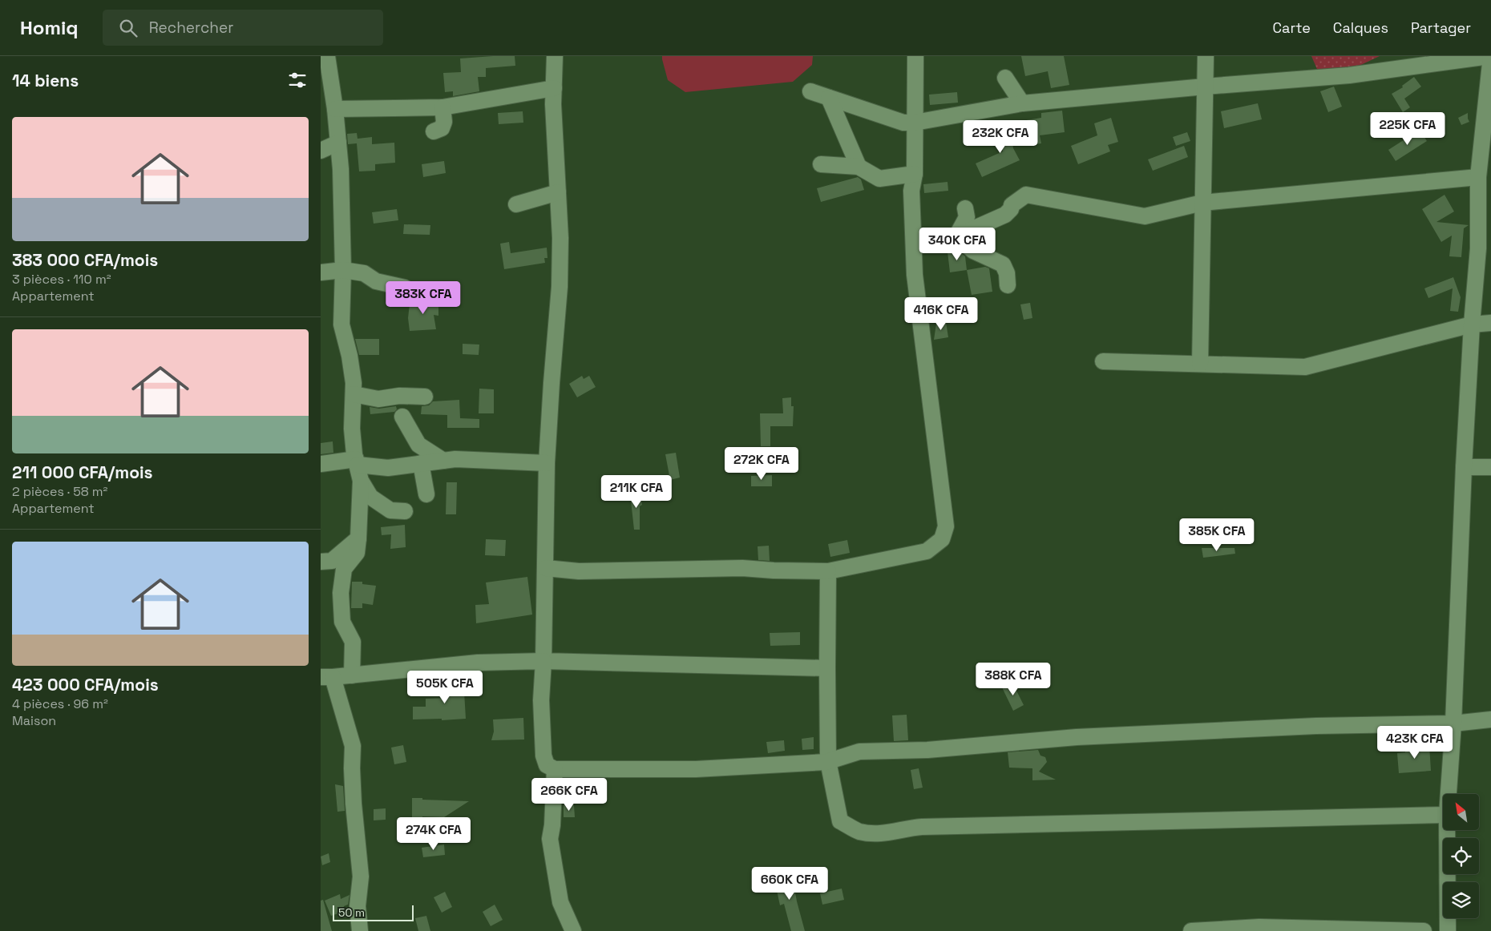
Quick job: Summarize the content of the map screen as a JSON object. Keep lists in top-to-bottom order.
{
  "scale_bar": "50 m",
  "north": "top left",
  "page": {
    "header": "Homiq",
    "search": "Rechercher",
    "nav": ["Carte", "Calques", "Partager"],
    "heading": "14 biens",
    "list": [
      {
        "name": "383 000 CFA/mois",
        "note": "3 pièces · 110 m² · Appartement"
      },
      {
        "name": "211 000 CFA/mois",
        "note": "2 pièces · 58 m² · Appartement"
      },
      {
        "name": "423 000 CFA/mois",
        "note": "4 pièces · 96 m² · Maison"
      }
    ],
    "price": [
      "225K CFA",
      "232K CFA",
      "340K CFA",
      "383K CFA",
      "416K CFA",
      "272K CFA",
      "211K CFA",
      "385K CFA",
      "388K CFA",
      "505K CFA",
      "423K CFA",
      "266K CFA",
      "274K CFA",
      "660K CFA"
    ],
    "scale": "50 m"
  }
}
